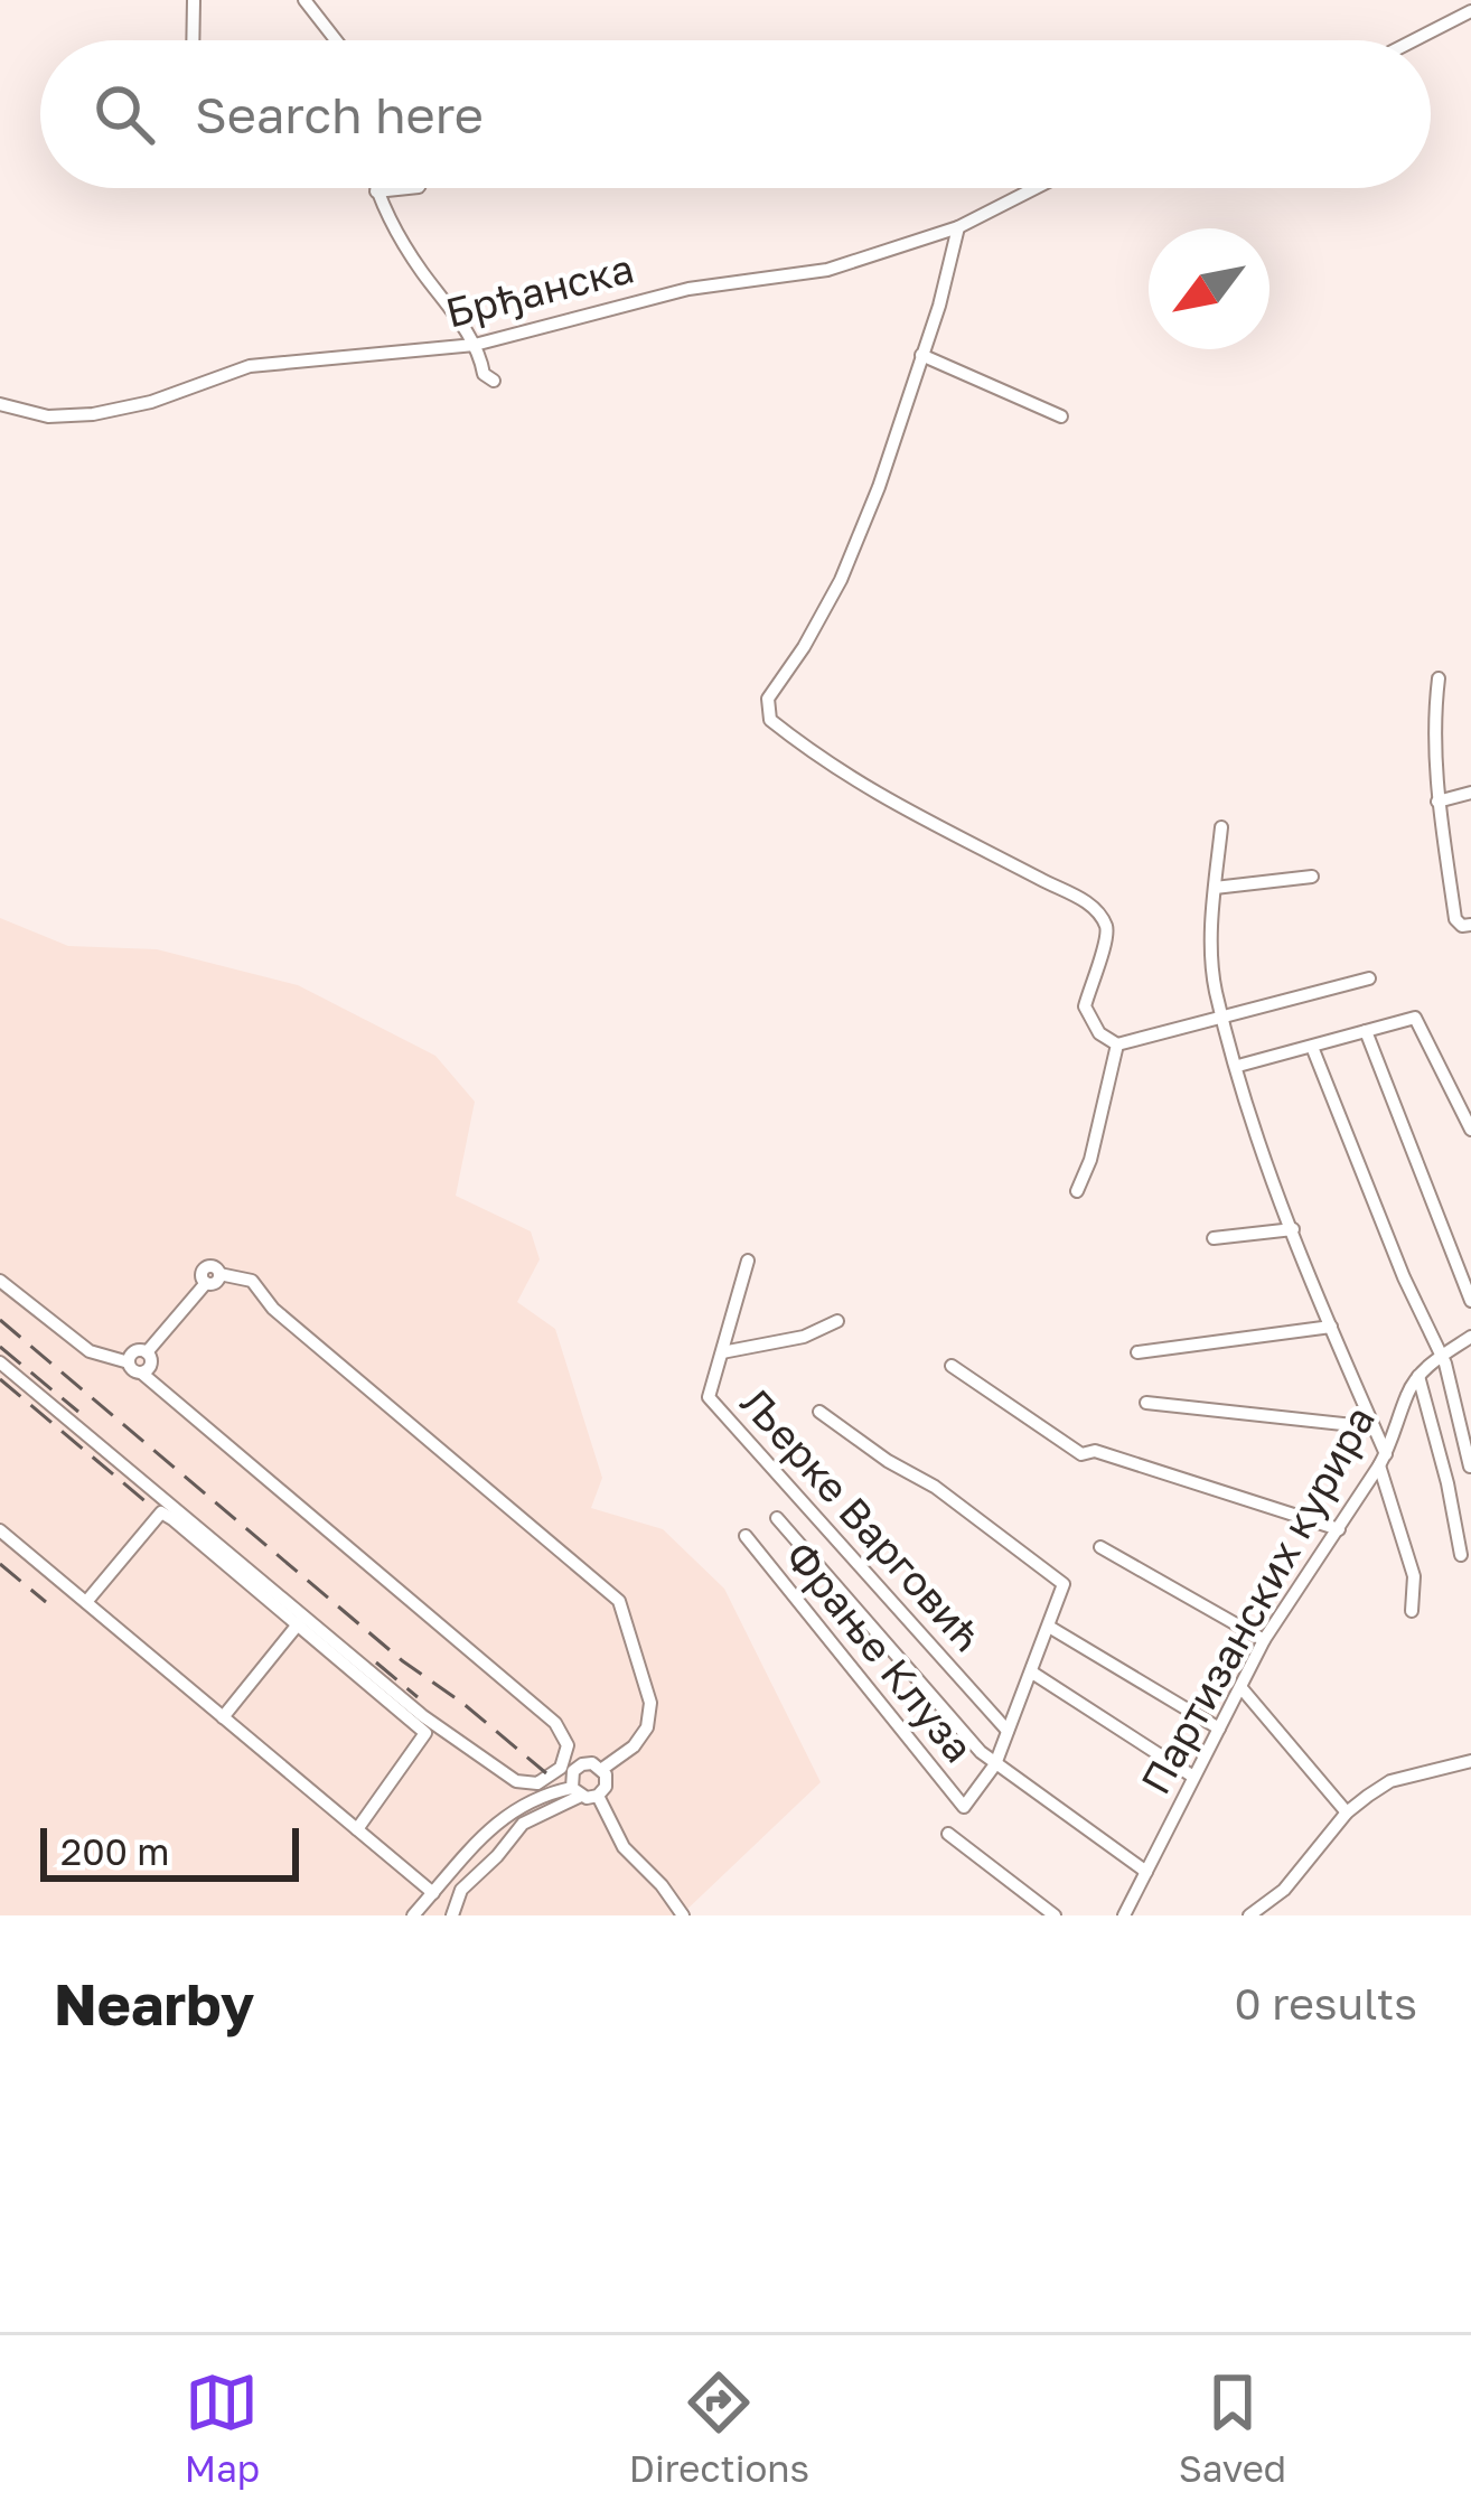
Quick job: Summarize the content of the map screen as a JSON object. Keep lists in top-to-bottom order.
{
  "streets": {
    "street": [
      "Брђанска",
      "Љерке Варговић",
      "Партизанских курира",
      "Фрање Клуза"
    ]
  },
  "scale_bar": "200 m",
  "north": "bottom left",
  "page": {
    "search": "Search here",
    "scale": "200 m",
    "heading": ["Nearby", "0 results"],
    "nav": ["Map", "Directions", "Saved"]
  }
}
